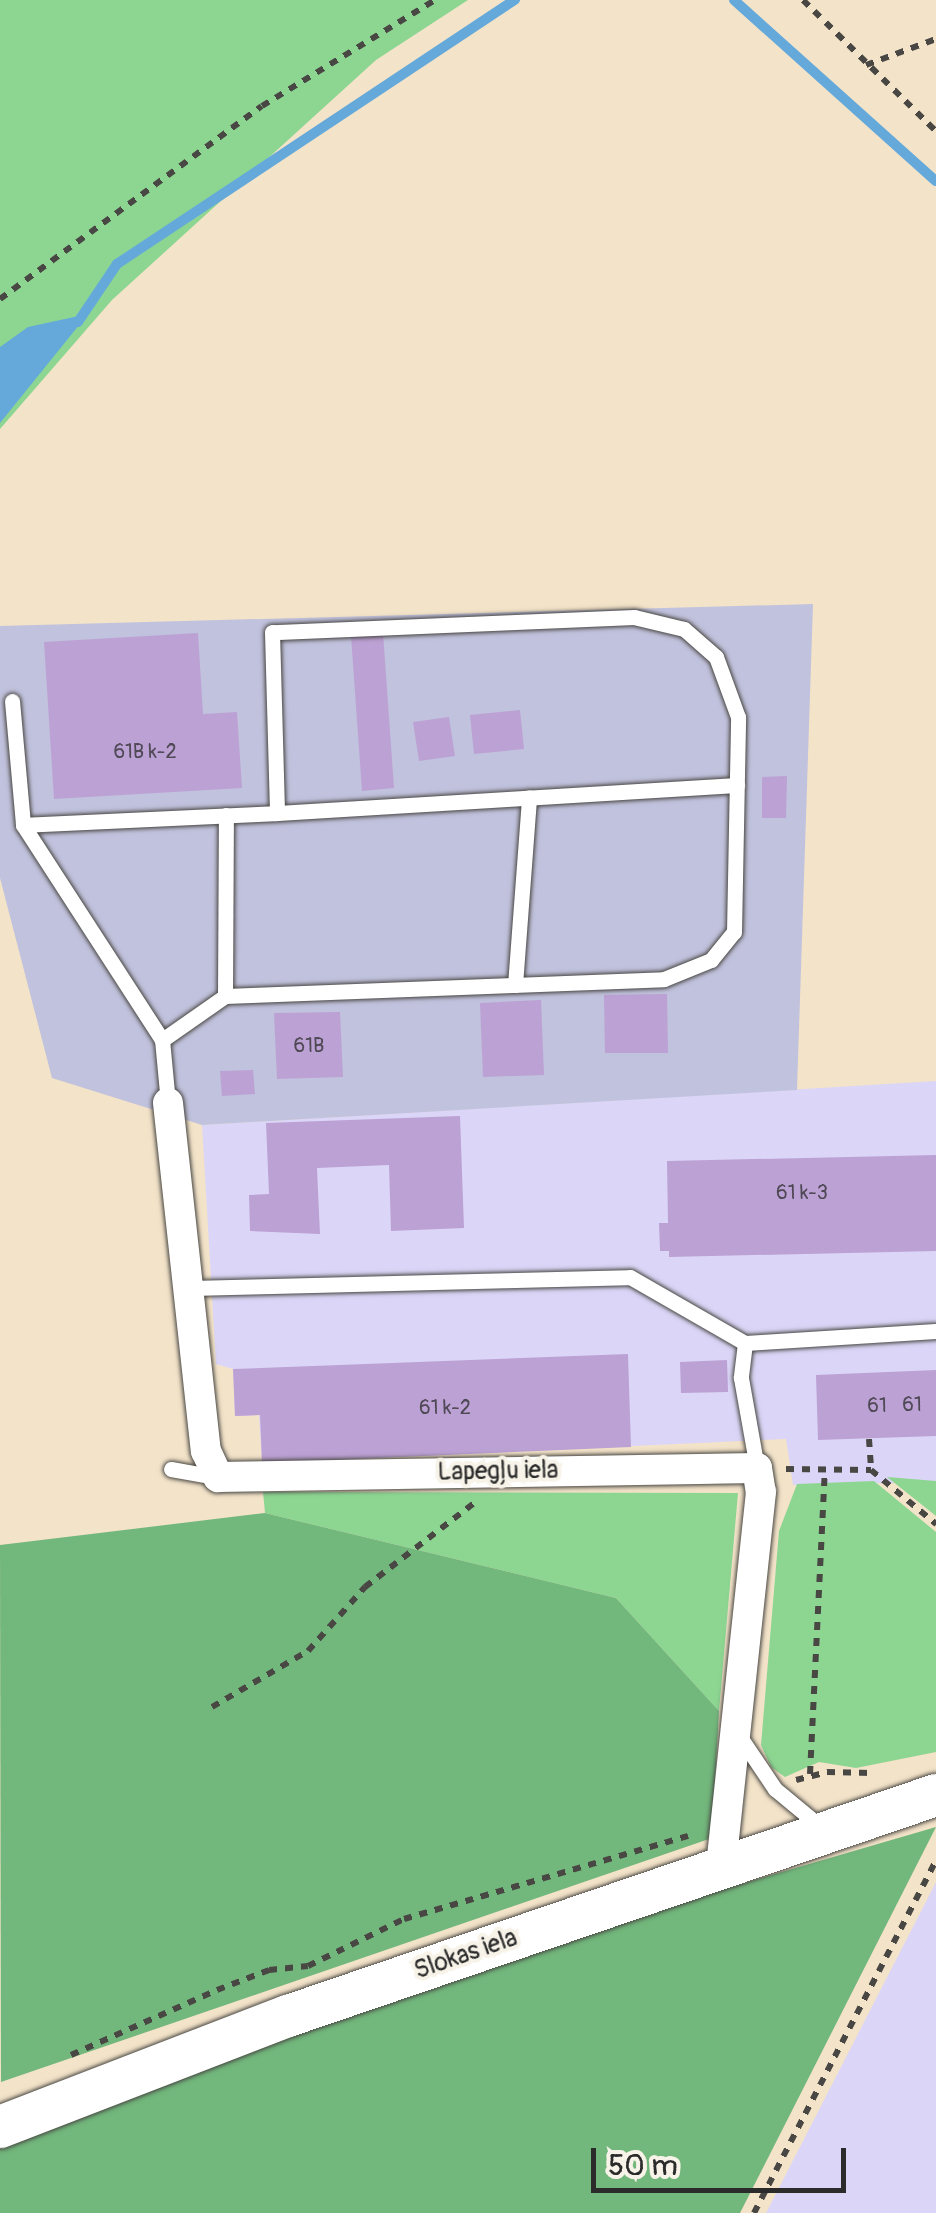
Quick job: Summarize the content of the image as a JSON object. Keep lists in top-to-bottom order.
{
  "streets": {
    "main road": ["Slokas iela"],
    "street": ["Lapegļu iela"]
  },
  "house_numbers": [
    "61B k-2",
    "61B",
    "61 k-3",
    "61",
    "61",
    "61 k-2"
  ],
  "scale_bar": "50 m"
}
